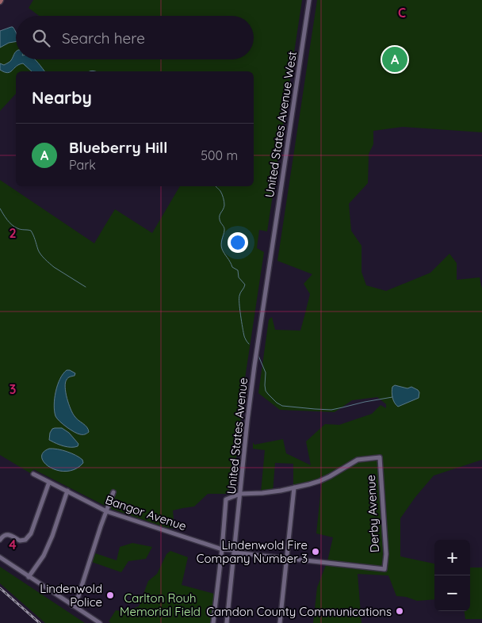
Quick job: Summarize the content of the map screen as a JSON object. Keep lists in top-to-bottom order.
{
  "streets": {
    "street": [
      "United States Avenue West",
      "United States Avenue",
      "Bangor Avenue",
      "Derby Avenue"
    ]
  },
  "crossings": [
    ["United States Avenue West", "United States Avenue"],
    ["United States Avenue", "Bangor Avenue"],
    ["Bangor Avenue", "Derby Avenue"]
  ],
  "parks": ["Carlton Rouh Memorial Field"],
  "places": ["Lindenwold Fire Company Number 3", "Lindenwold Police", "Camdon County Communications"],
  "page": {
    "search": "Search here",
    "pins": "A",
    "heading": "Nearby",
    "list": [
      {
        "mark": "A",
        "name": "Blueberry Hill",
        "note": "Park",
        "value": "500 m"
      }
    ],
    "map_buttons": ["+", "−"]
  },
  "grid": {
    "columns": ["C"],
    "rows": ["2", "3", "4"]
  }
}
